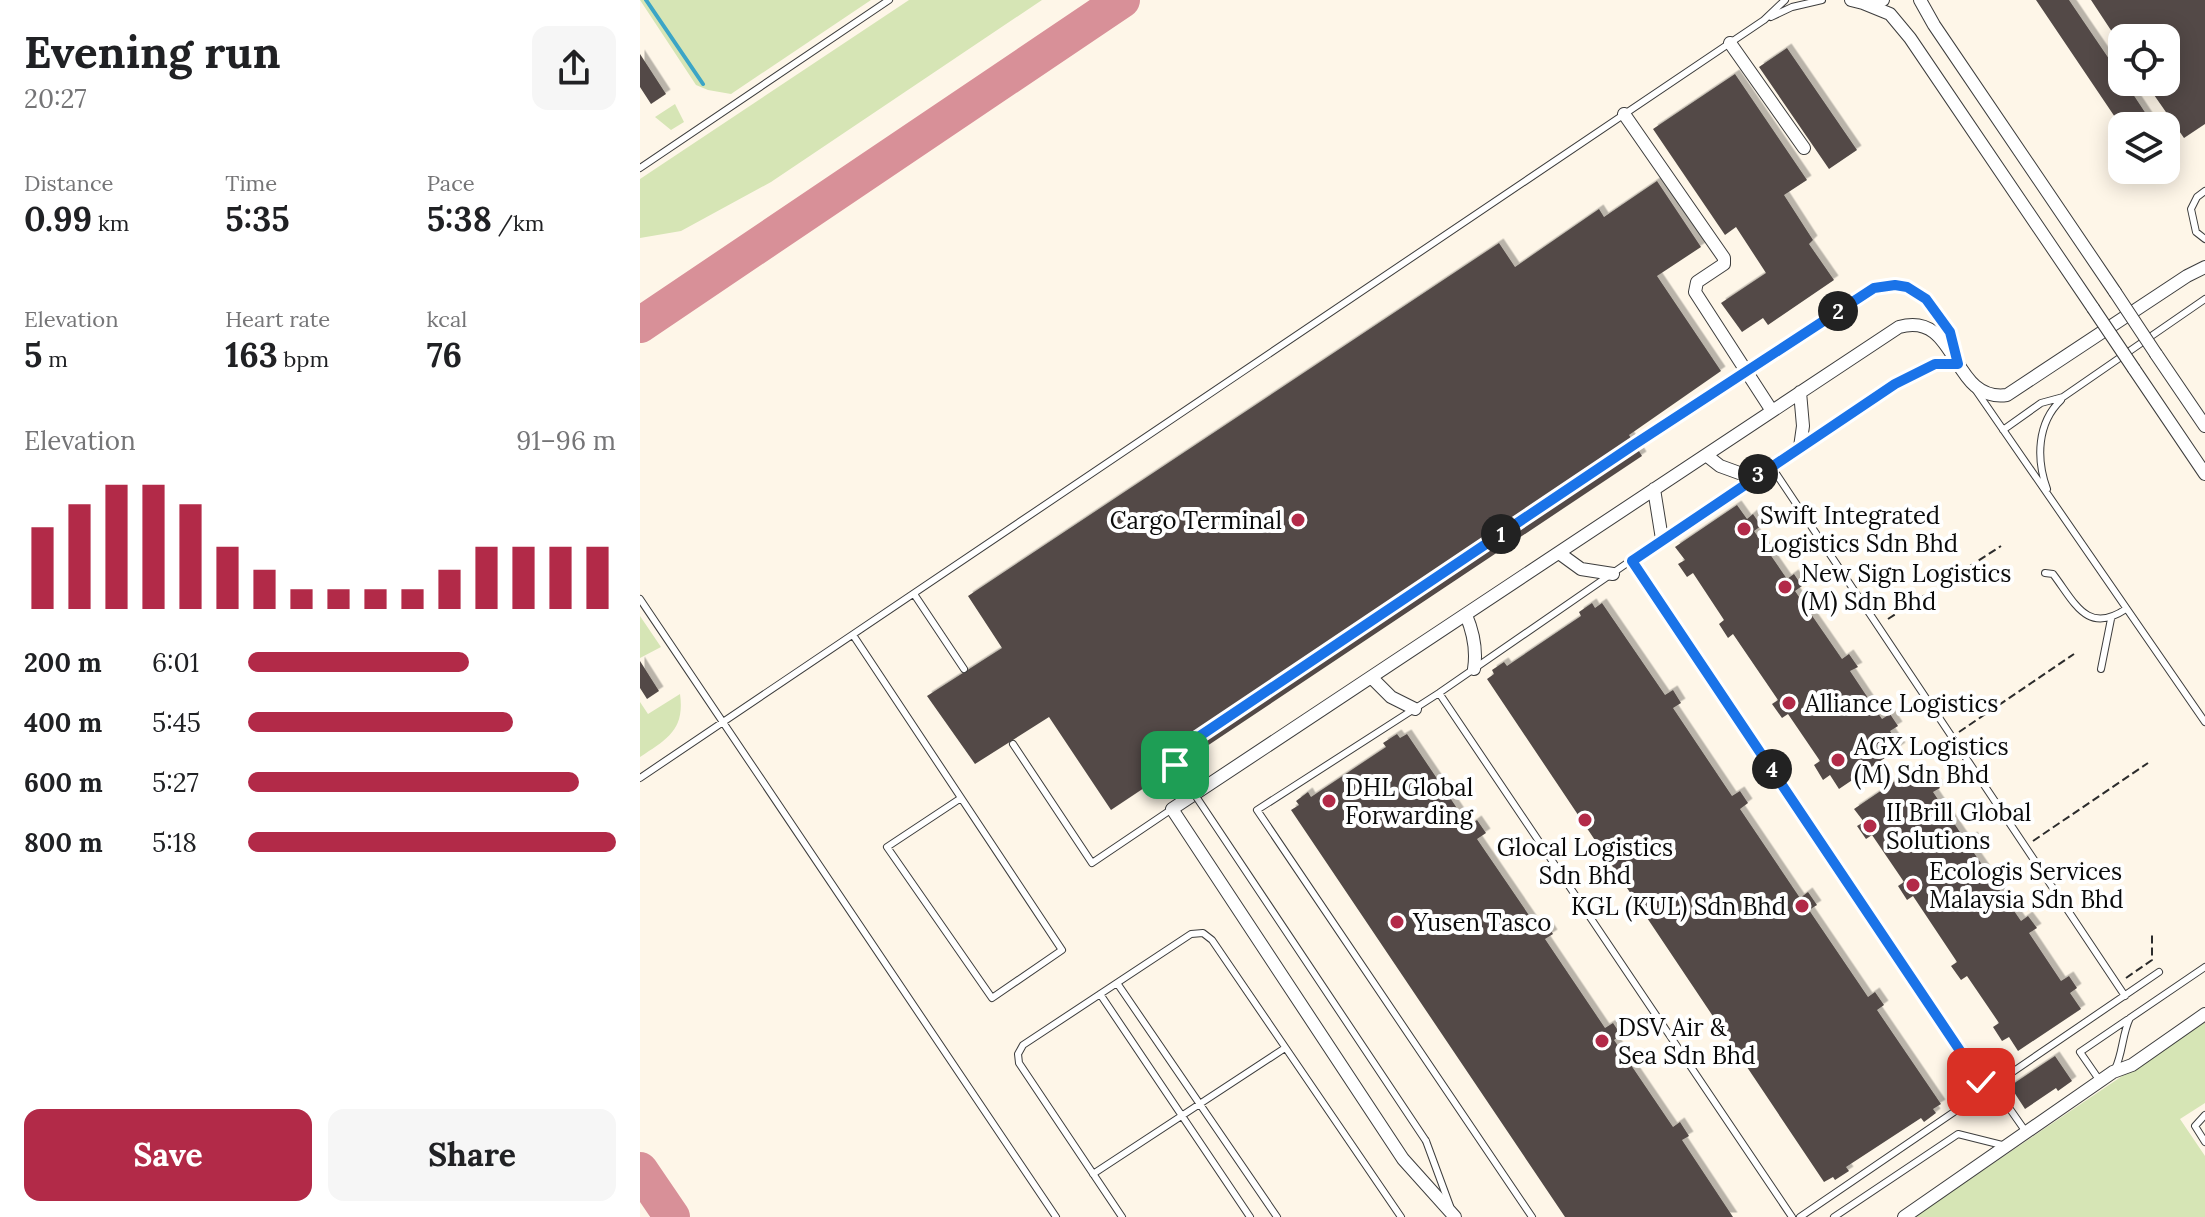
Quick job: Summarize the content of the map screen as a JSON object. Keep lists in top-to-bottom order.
{
  "places": [
    "Cargo Terminal",
    "Swift Integrated Logistics Sdn Bhd",
    "New Sign Logistics (M) Sdn Bhd",
    "Alliance Logistics",
    "AGX Logistics (M) Sdn Bhd",
    "DHL Global Forwarding",
    "Glocal Logistics Sdn Bhd",
    "II Brill Global Solutions",
    "Ecologis Services Malaysia Sdn Bhd",
    "KGL (KUL) Sdn Bhd",
    "Yusen Tasco",
    "DSV Air & Sea Sdn Bhd"
  ],
  "page": {
    "heading": ["Evening run", "20:27"],
    "stats": [
      ["Distance", "0.99 km"],
      ["Time", "5:35"],
      ["Pace", "5:38 /km"],
      ["Elevation", "5 m"],
      ["Heart rate", "163 bpm"],
      ["kcal", "76"]
    ],
    "pins": [
      "2",
      "3",
      "1",
      "4"
    ],
    "chart": ["Elevation", "91–96 m"],
    "list": [
      {
        "name": "200 m",
        "note": "6:01"
      },
      {
        "name": "400 m",
        "note": "5:45"
      },
      {
        "name": "600 m",
        "note": "5:27"
      },
      {
        "name": "800 m",
        "note": "5:18"
      }
    ],
    "buttons": ["Save", "Share"]
  }
}
